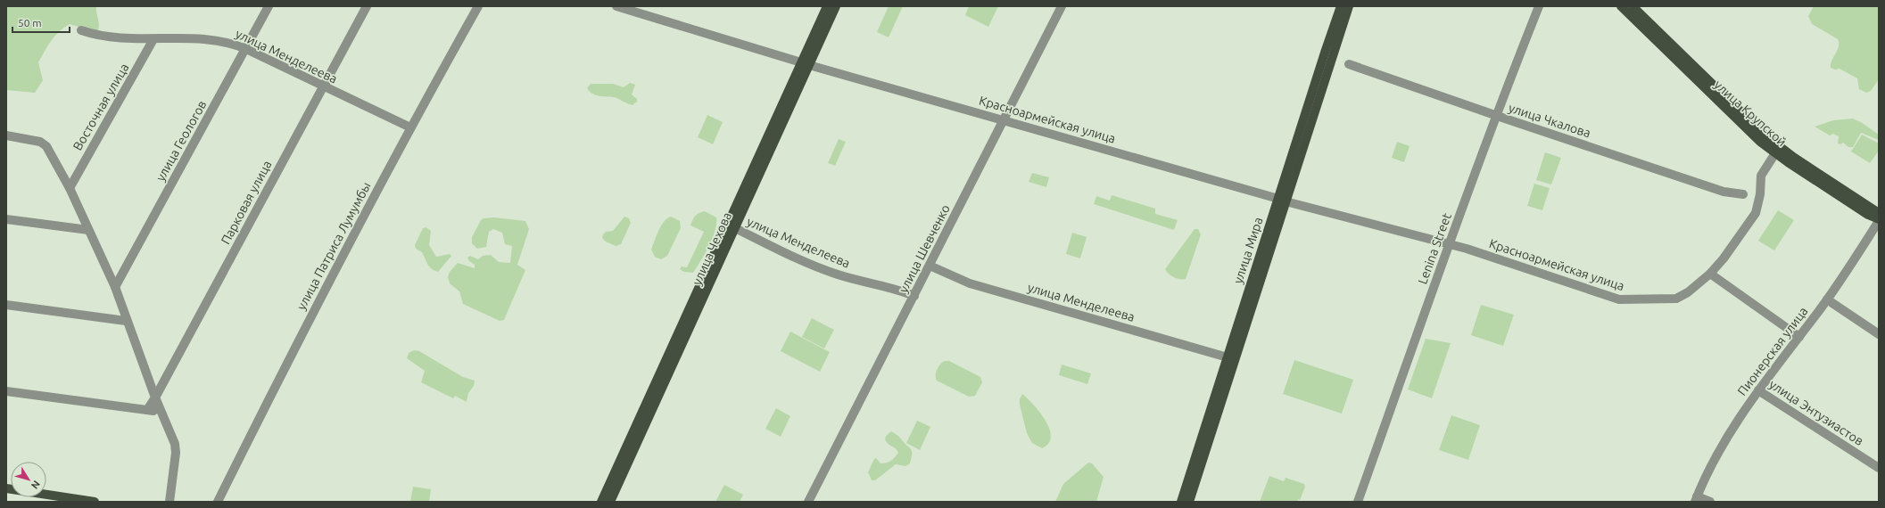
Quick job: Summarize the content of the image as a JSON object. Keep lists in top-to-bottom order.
{
  "streets": {
    "main road": ["улица Крупской", "улица Чехова", "улица Мира"],
    "street": [
      "улица Менделеева",
      "Восточная улица",
      "Красноармейская улица",
      "улица Чкалова",
      "улица Геологов",
      "Парковая улица",
      "улица Патриса Лумумбы",
      "улица Шевченко",
      "Lenina Street",
      "Пионерская улица",
      "улица Энтузиастов"
    ]
  },
  "crossings": [
    ["улица Менделеева", "Восточная улица"],
    ["улица Менделеева", "улица Геологов"],
    ["улица Менделеева", "Парковая улица"],
    ["улица Менделеева", "улица Патриса Лумумбы"],
    ["улица Менделеева", "улица Чехова"],
    ["улица Менделеева", "улица Шевченко"],
    ["улица Менделеева", "улица Мира"],
    ["улица Крупской", "Красноармейская улица"],
    ["улица Крупской", "Пионерская улица"],
    ["Красноармейская улица", "улица Чехова"],
    ["Красноармейская улица", "улица Шевченко"],
    ["Красноармейская улица", "Lenina Street"],
    ["Красноармейская улица", "улица Мира"],
    ["улица Чкалова", "Lenina Street"],
    ["Пионерская улица", "улица Энтузиастов"]
  ],
  "scale_bar": "50 m",
  "north": "bottom right"
}
